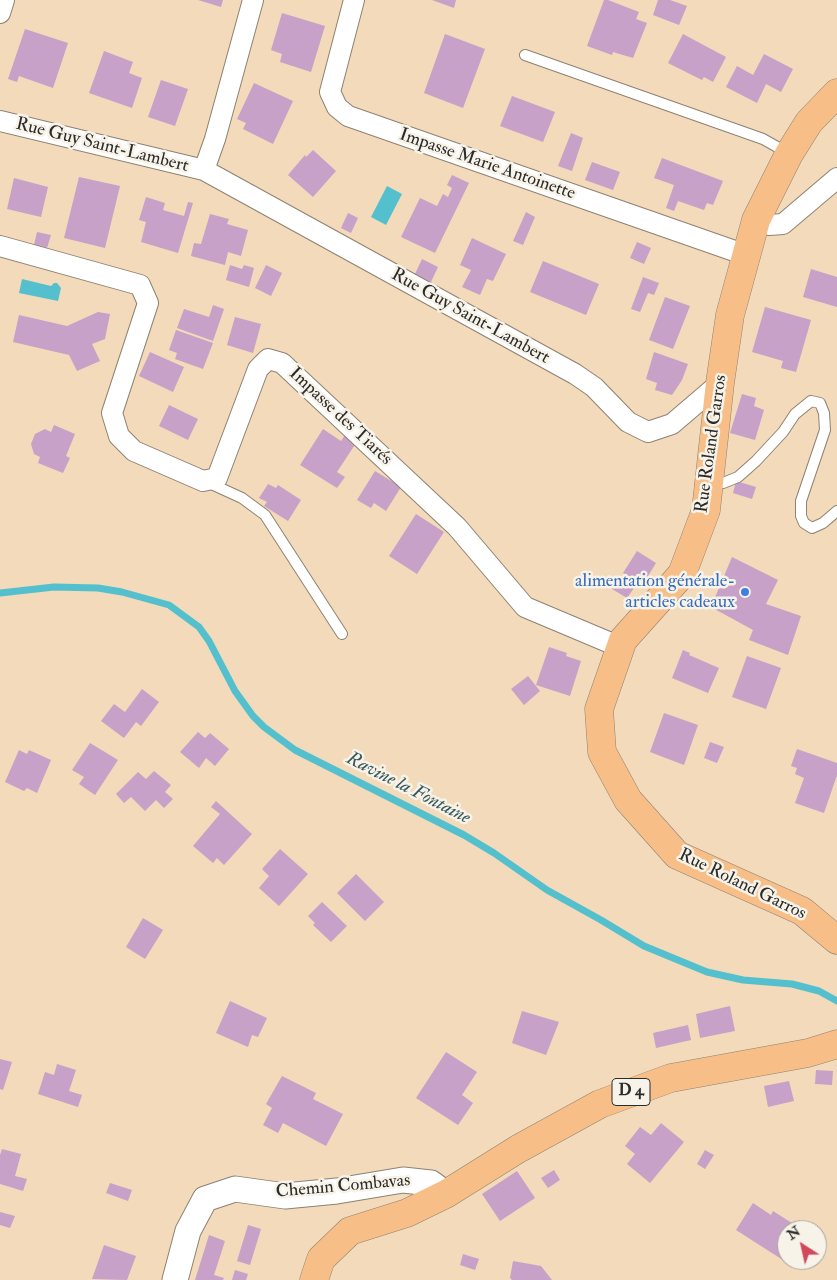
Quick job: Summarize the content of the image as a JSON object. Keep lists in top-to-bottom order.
{
  "streets": {
    "main road": ["Rue Roland Garros", "D 4"],
    "street": [
      "Rue Guy Saint-Lambert",
      "Impasse Marie Antoinette",
      "Impasse des Tiarés",
      "Chemin Combavas"
    ]
  },
  "crossings": [
    ["Rue Guy Saint-Lambert", "Rue Roland Garros"],
    ["Impasse Marie Antoinette", "Rue Roland Garros"],
    ["Impasse des Tiarés", "Rue Roland Garros"],
    ["D 4", "Chemin Combavas"]
  ],
  "water": ["Ravine la Fontaine"],
  "places": ["alimentation générale- articles cadeaux"],
  "north": "top left"
}
